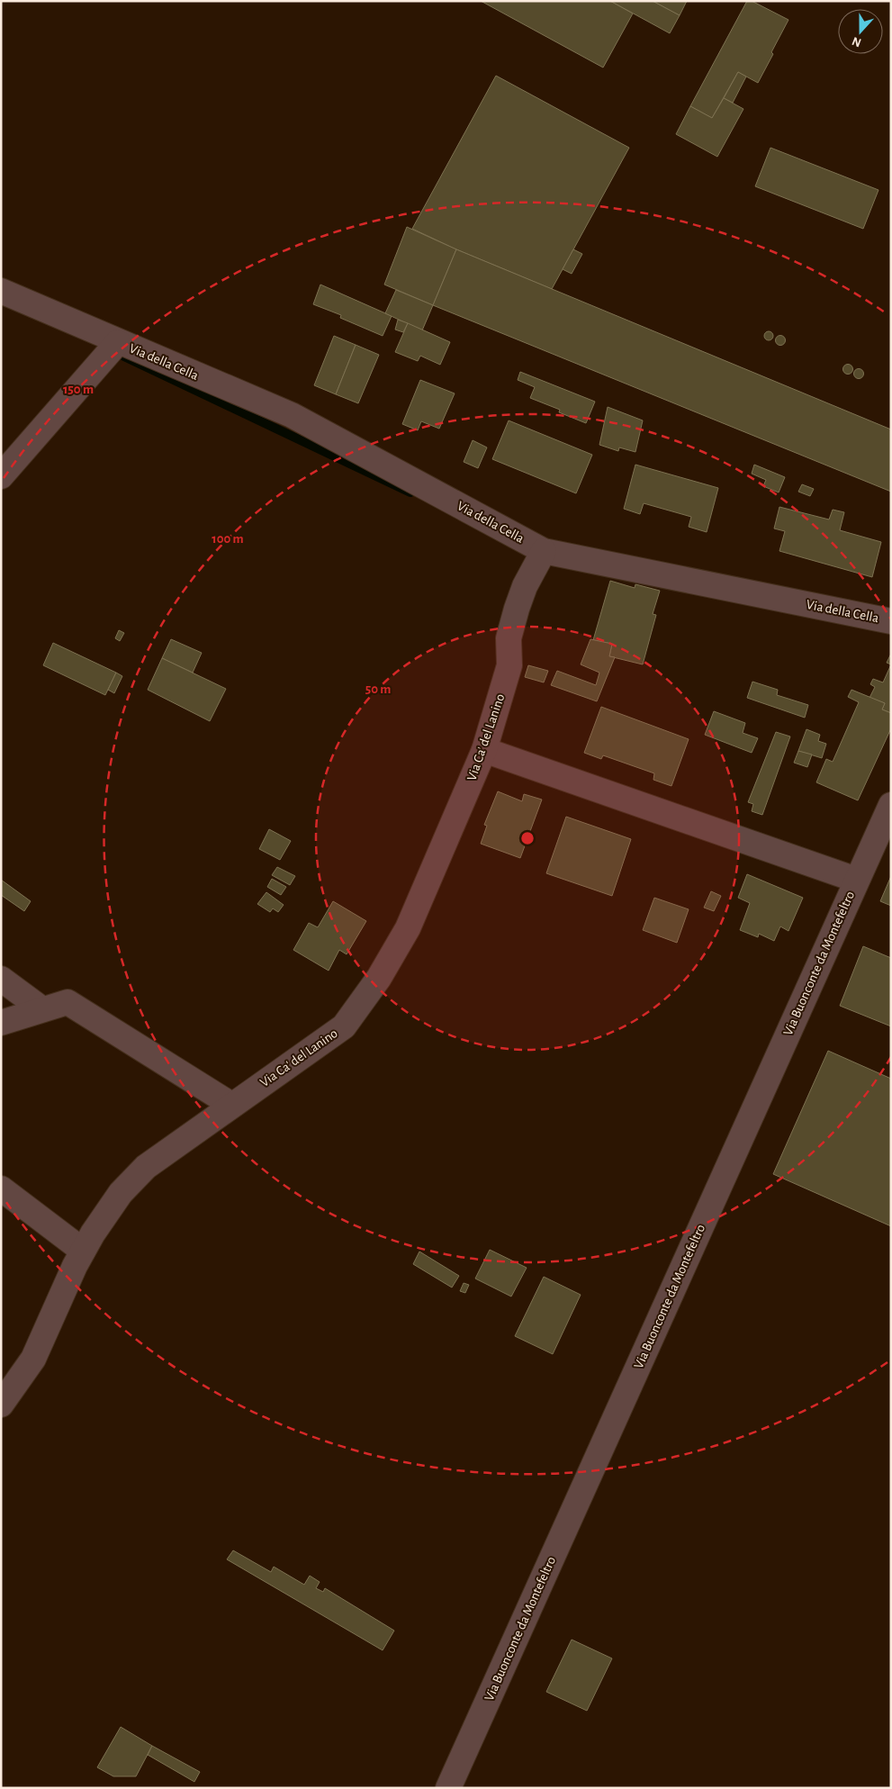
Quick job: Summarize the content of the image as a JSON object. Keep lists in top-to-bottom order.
{
  "streets": {
    "street": ["Via della Cella", "Via Ca' del Lanino", "Via Buonconte da Montefeltro"]
  },
  "crossings": [
    ["Via della Cella", "Via Ca' del Lanino"]
  ],
  "north": "bottom",
  "rings": ["150 m", "100 m", "50 m"]
}
